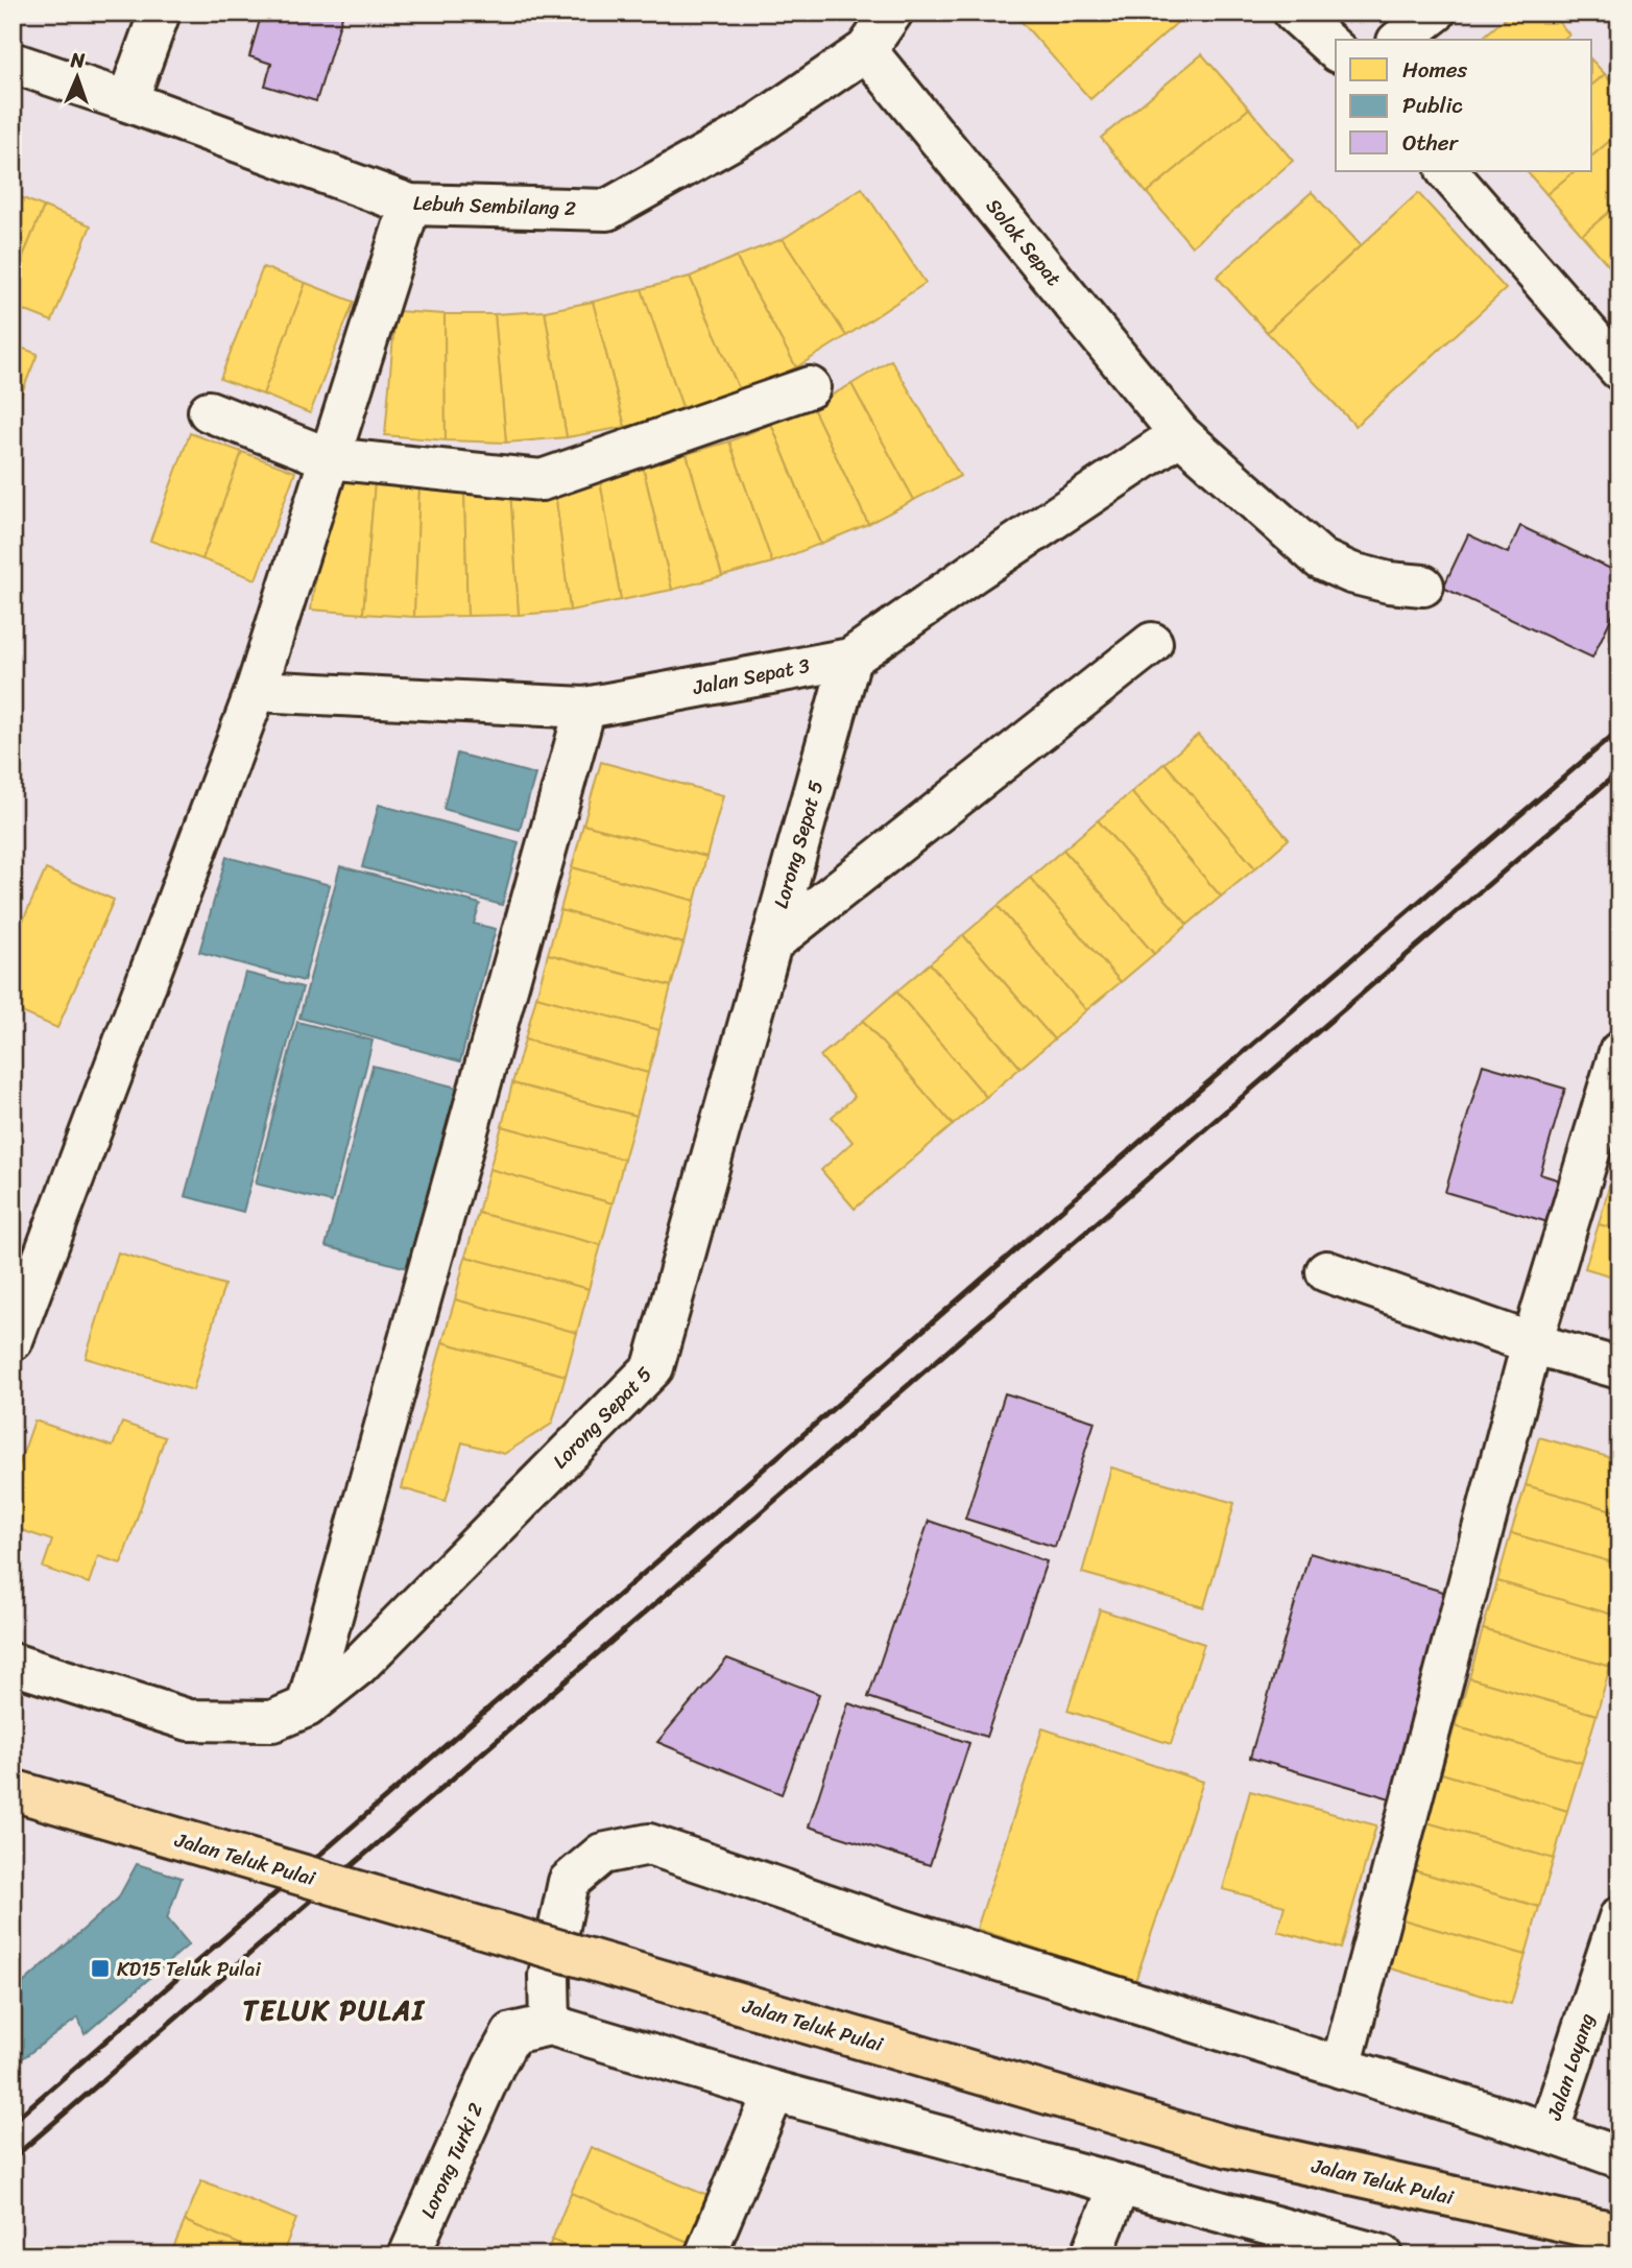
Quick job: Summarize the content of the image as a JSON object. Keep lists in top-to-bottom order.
{
  "streets": {
    "main road": ["Jalan Teluk Pulai"],
    "street": [
      "Lebuh Sembilang 2",
      "Solok Sepat",
      "Jalan Sepat 3",
      "Lorong Sepat 5",
      "Jalan Loyang",
      "Lorong Turki 2"
    ]
  },
  "crossings": [
    ["Lebuh Sembilang 2", "Solok Sepat"],
    ["Solok Sepat", "Jalan Sepat 3"],
    ["Jalan Sepat 3", "Lorong Sepat 5"]
  ],
  "districts": ["TELUK PULAI"],
  "places": {
    "transit": ["KD15 Teluk Pulai"]
  },
  "legend": ["Homes", "Public", "Other"],
  "north": "top"
}
